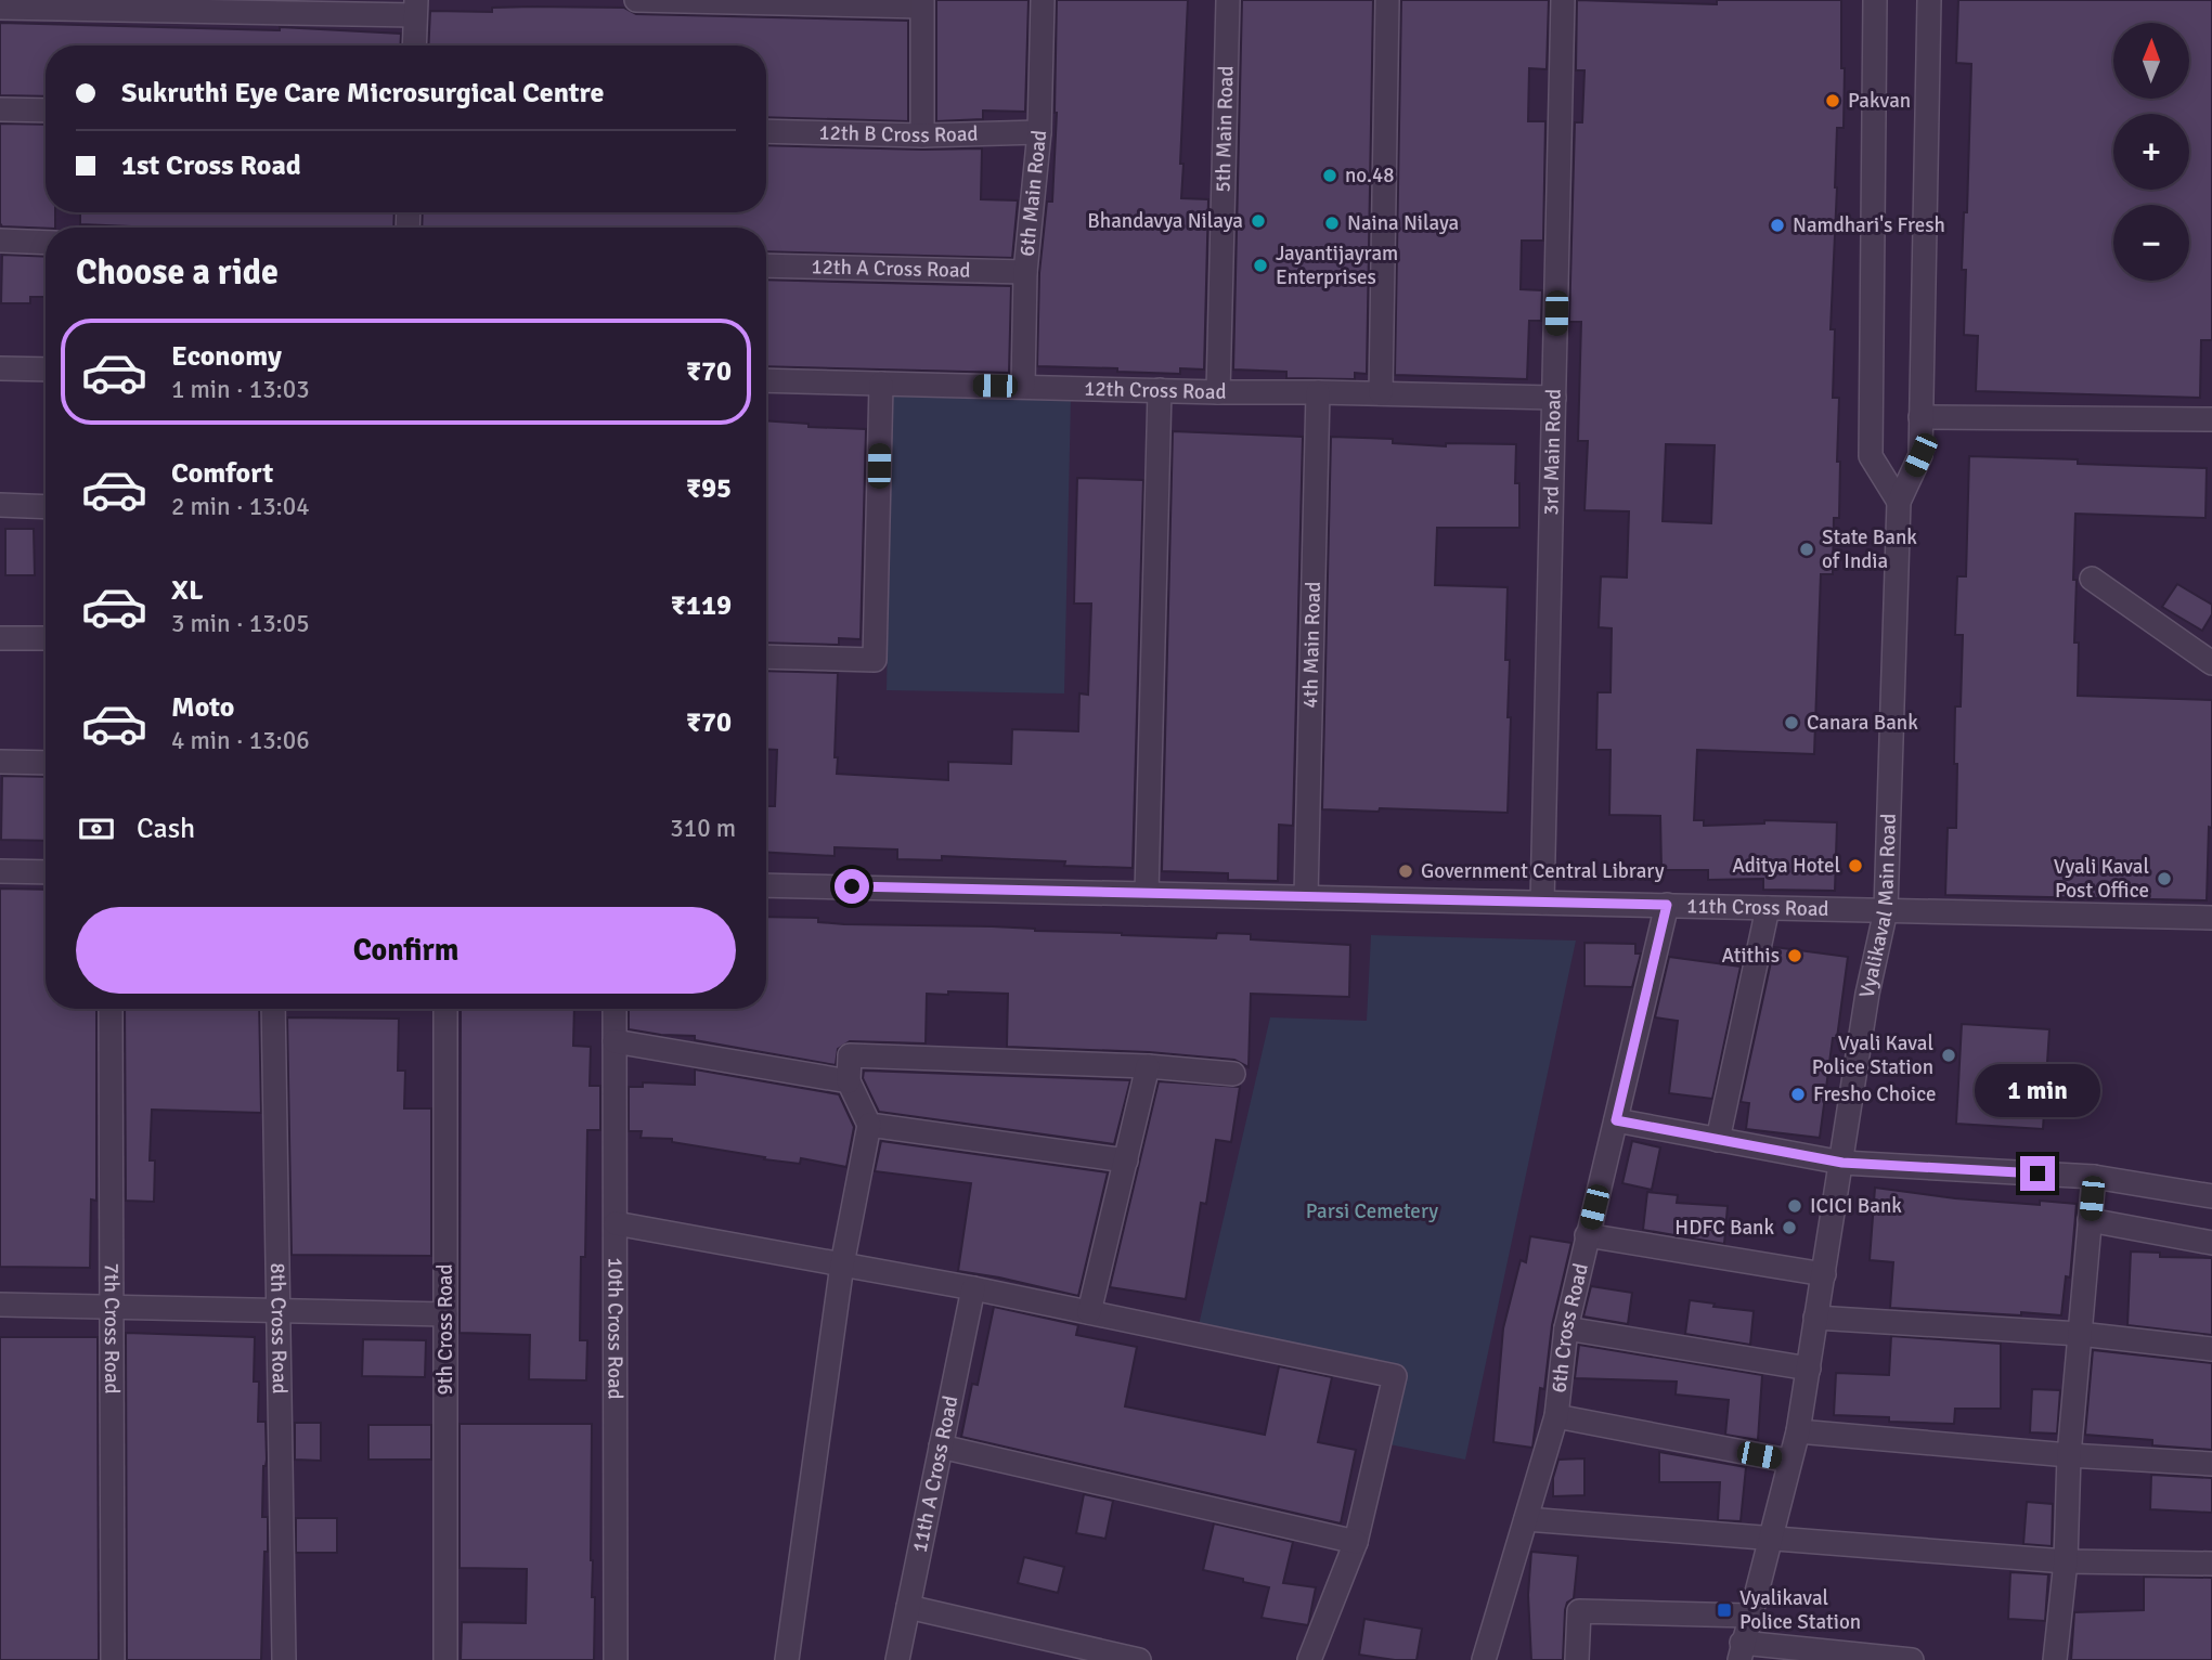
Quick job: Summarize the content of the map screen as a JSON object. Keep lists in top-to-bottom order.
{
  "streets": {
    "street": [
      "5th Main Road",
      "12th B Cross Road",
      "6th Main Road",
      "12th A Cross Road",
      "12th Cross Road",
      "3rd Main Road",
      "4th Main Road",
      "Vyalikaval Main Road",
      "11th Cross Road",
      "6th Cross Road",
      "7th Cross Road",
      "8th Cross Road",
      "9th Cross Road",
      "10th Cross Road",
      "11th A Cross Road"
    ]
  },
  "crossings": [
    ["5th Main Road", "12th Cross Road"],
    ["12th B Cross Road", "6th Main Road"],
    ["6th Main Road", "12th A Cross Road"],
    ["6th Main Road", "12th Cross Road"],
    ["12th Cross Road", "3rd Main Road"],
    ["12th Cross Road", "4th Main Road"],
    ["3rd Main Road", "11th Cross Road"],
    ["4th Main Road", "11th Cross Road"],
    ["Vyalikaval Main Road", "11th Cross Road"],
    ["11th Cross Road", "6th Cross Road"]
  ],
  "parks": ["Parsi Cemetery"],
  "places": {
    "other": [
      "Pakvan",
      "no.48",
      "Bhandavya Nilaya",
      "Naina Nilaya",
      "Namdhari's Fresh",
      "Jayantijayram Enterprises",
      "State Bank of India",
      "Canara Bank",
      "Aditya Hotel",
      "Government Central Library",
      "Vyali Kaval Post Office",
      "Atithis",
      "Vyali Kaval Police Station",
      "Fresho Choice",
      "ICICI Bank",
      "HDFC Bank"
    ],
    "transit": ["Vyalikaval Police Station"]
  },
  "north": "top",
  "page": {
    "map_buttons": ["+", "−"],
    "banner": ["Sukruthi Eye Care Microsurgical Centre", "1st Cross Road"],
    "heading": "Choose a ride",
    "list": [
      {
        "name": "Economy",
        "note": "1 min · 13:03",
        "value": "₹70"
      },
      {
        "name": "Comfort",
        "note": "2 min · 13:04",
        "value": "₹95"
      },
      {
        "name": "XL",
        "note": "3 min · 13:05",
        "value": "₹119"
      },
      {
        "name": "Moto",
        "note": "4 min · 13:06",
        "value": "₹70"
      }
    ],
    "pay": ["Cash", "310 m"],
    "buttons": "Confirm",
    "bubble": "1 min"
  }
}
